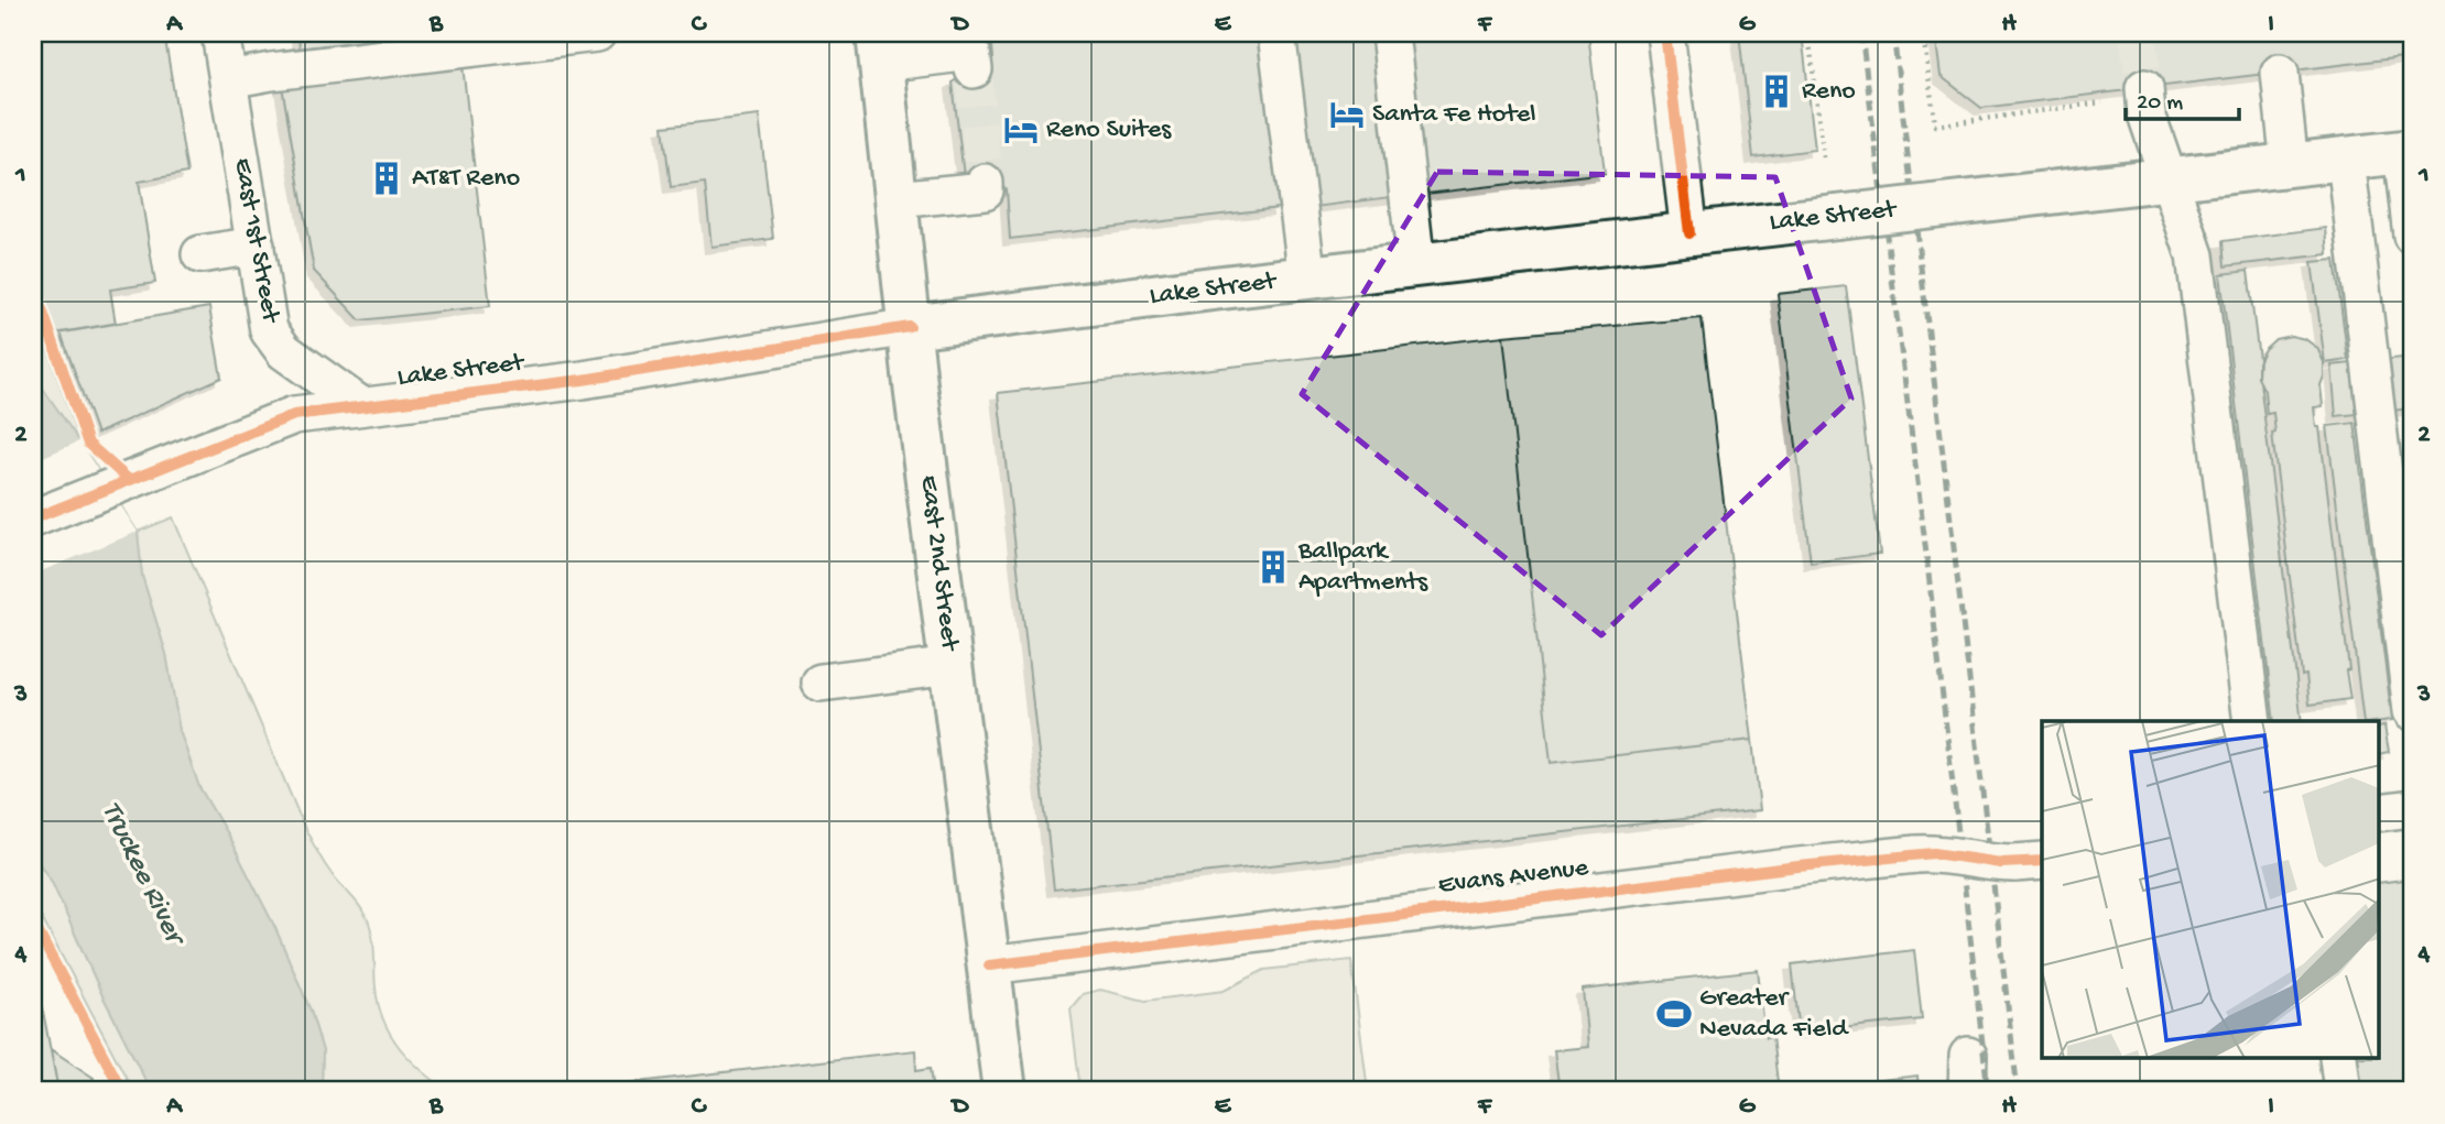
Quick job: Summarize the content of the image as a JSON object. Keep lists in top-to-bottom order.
{
  "streets": {
    "main road": ["Lake Street", "East 2nd Street"],
    "street": ["East 1st Street", "Evans Avenue"]
  },
  "crossings": [
    ["Lake Street", "East 1st Street"],
    ["Lake Street", "East 2nd Street"],
    ["East 2nd Street", "Evans Avenue"]
  ],
  "water": ["Truckee River"],
  "places": {
    "building": ["Reno", "AT&T Reno", "Ballpark Apartments"],
    "hotel": ["Santa Fe Hotel", "Reno Suites"],
    "sports": ["Greater Nevada Field"]
  },
  "scale_bar": "20 m",
  "grid": {
    "columns": [
      "A",
      "B",
      "C",
      "D",
      "E",
      "F",
      "G",
      "H",
      "I"
    ],
    "rows": [
      "1",
      "2",
      "3",
      "4"
    ]
  }
}
